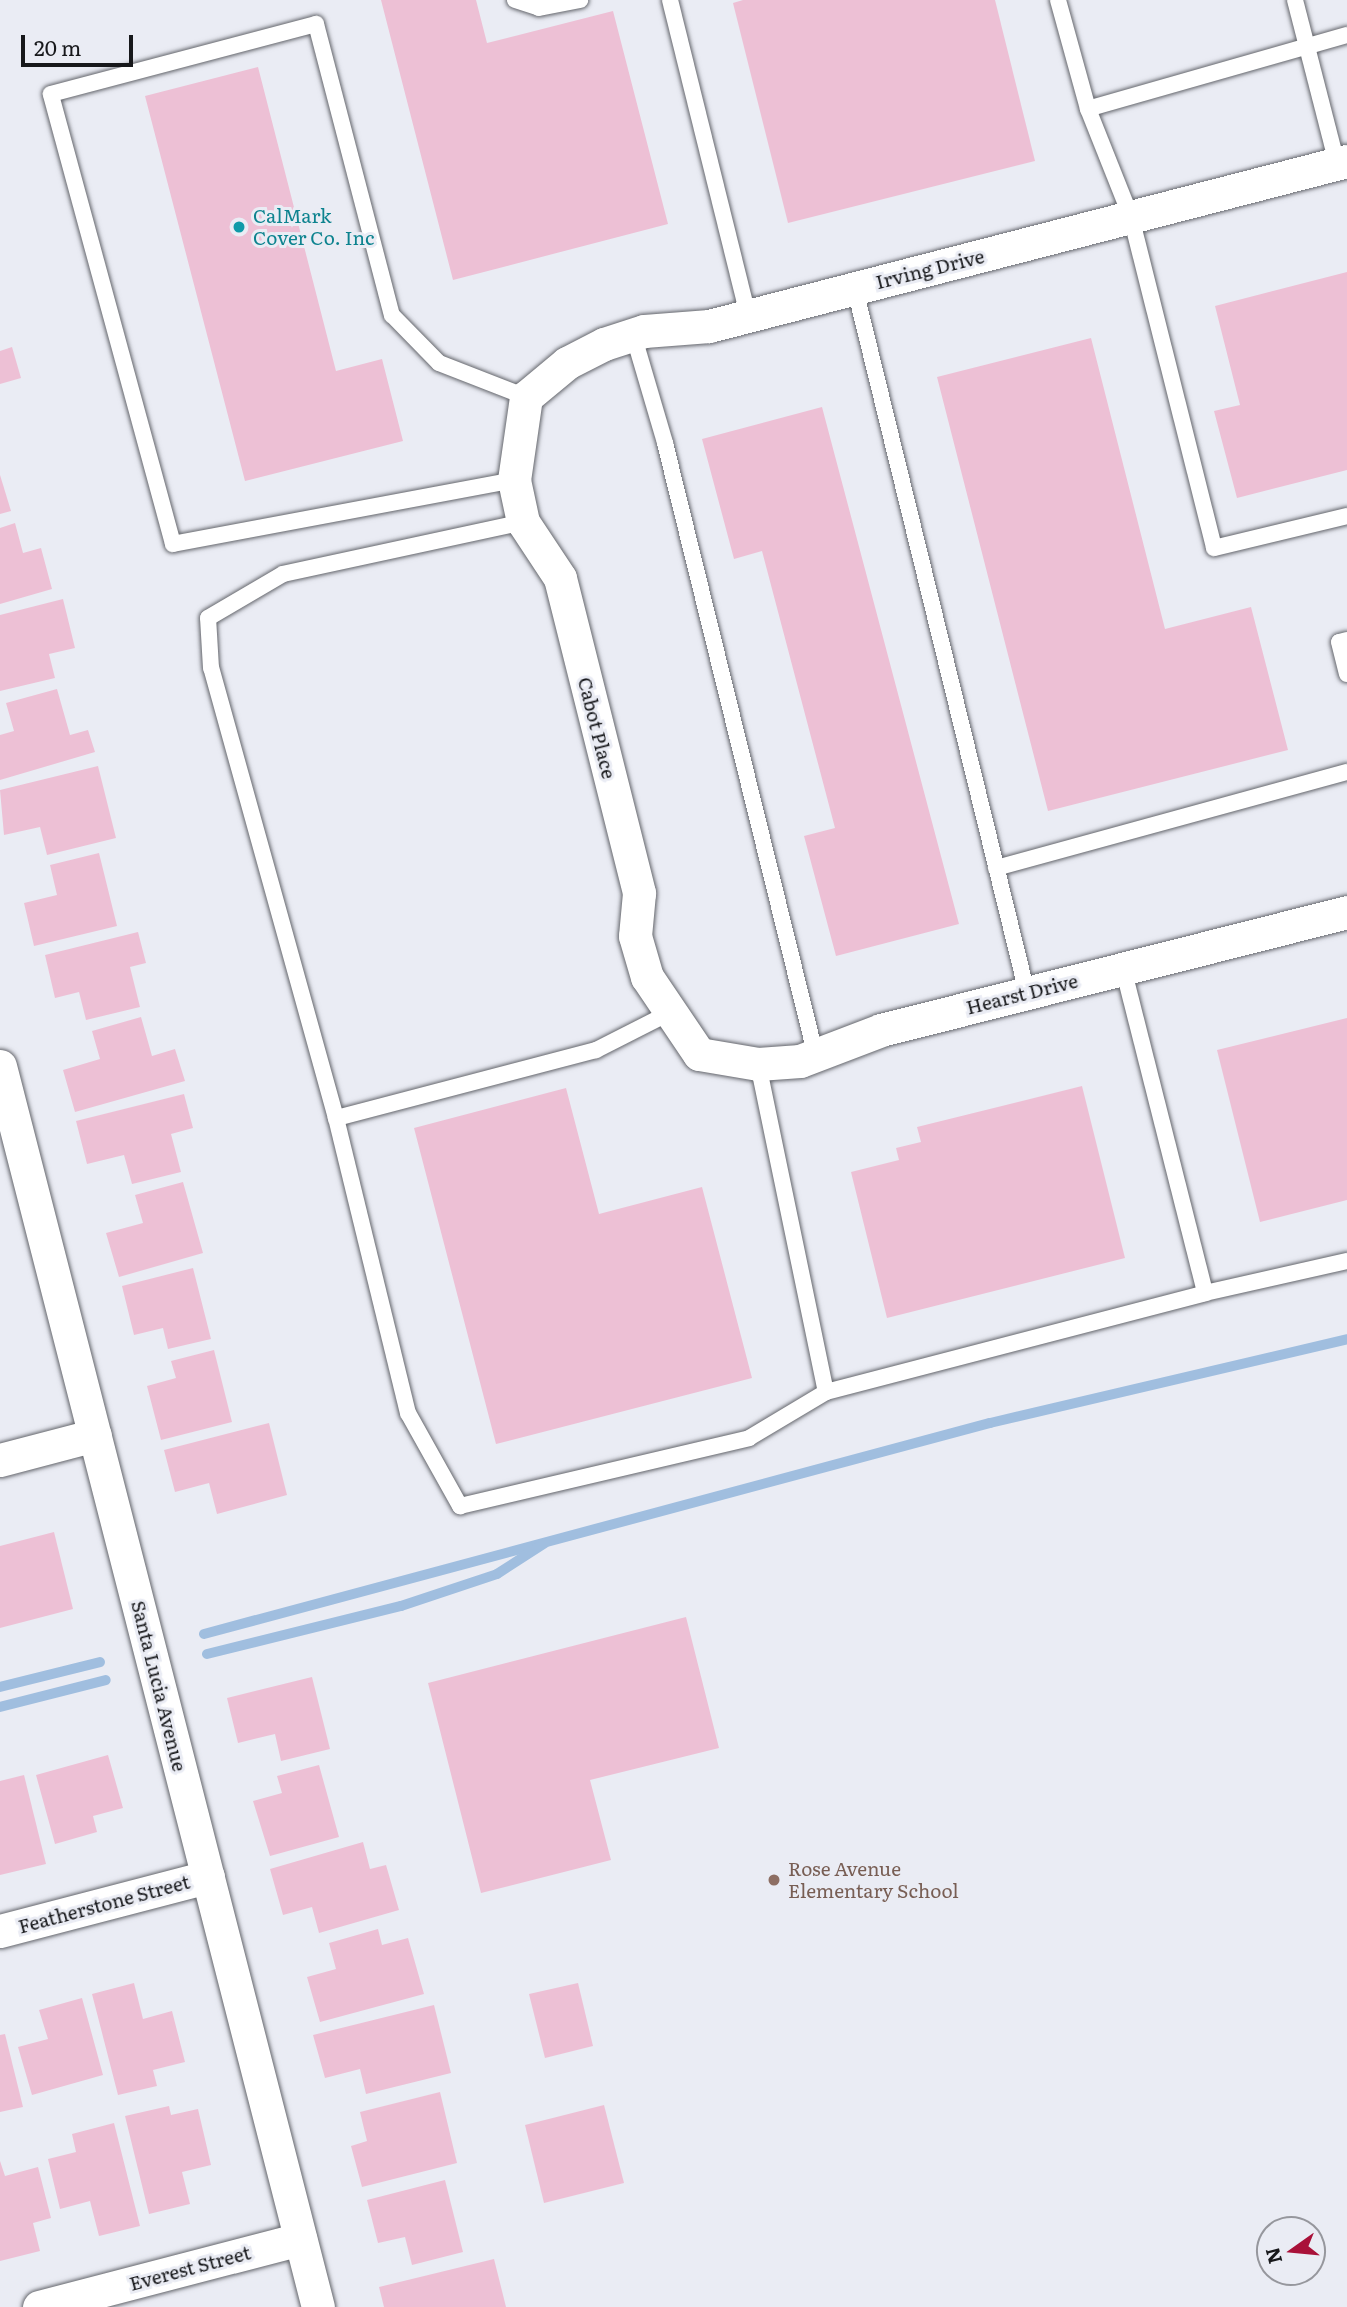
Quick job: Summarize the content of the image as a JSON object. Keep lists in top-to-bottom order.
{
  "streets": {
    "street": [
      "Irving Drive",
      "Cabot Place",
      "Hearst Drive",
      "Santa Lucia Avenue",
      "Featherstone Street",
      "Everest Street"
    ]
  },
  "crossings": [
    ["Irving Drive", "Cabot Place"],
    ["Cabot Place", "Hearst Drive"],
    ["Santa Lucia Avenue", "Featherstone Street"],
    ["Santa Lucia Avenue", "Everest Street"]
  ],
  "places": ["CalMark Cover Co. Inc", "Rose Avenue Elementary School"],
  "scale_bar": "20 m",
  "north": "left"
}
